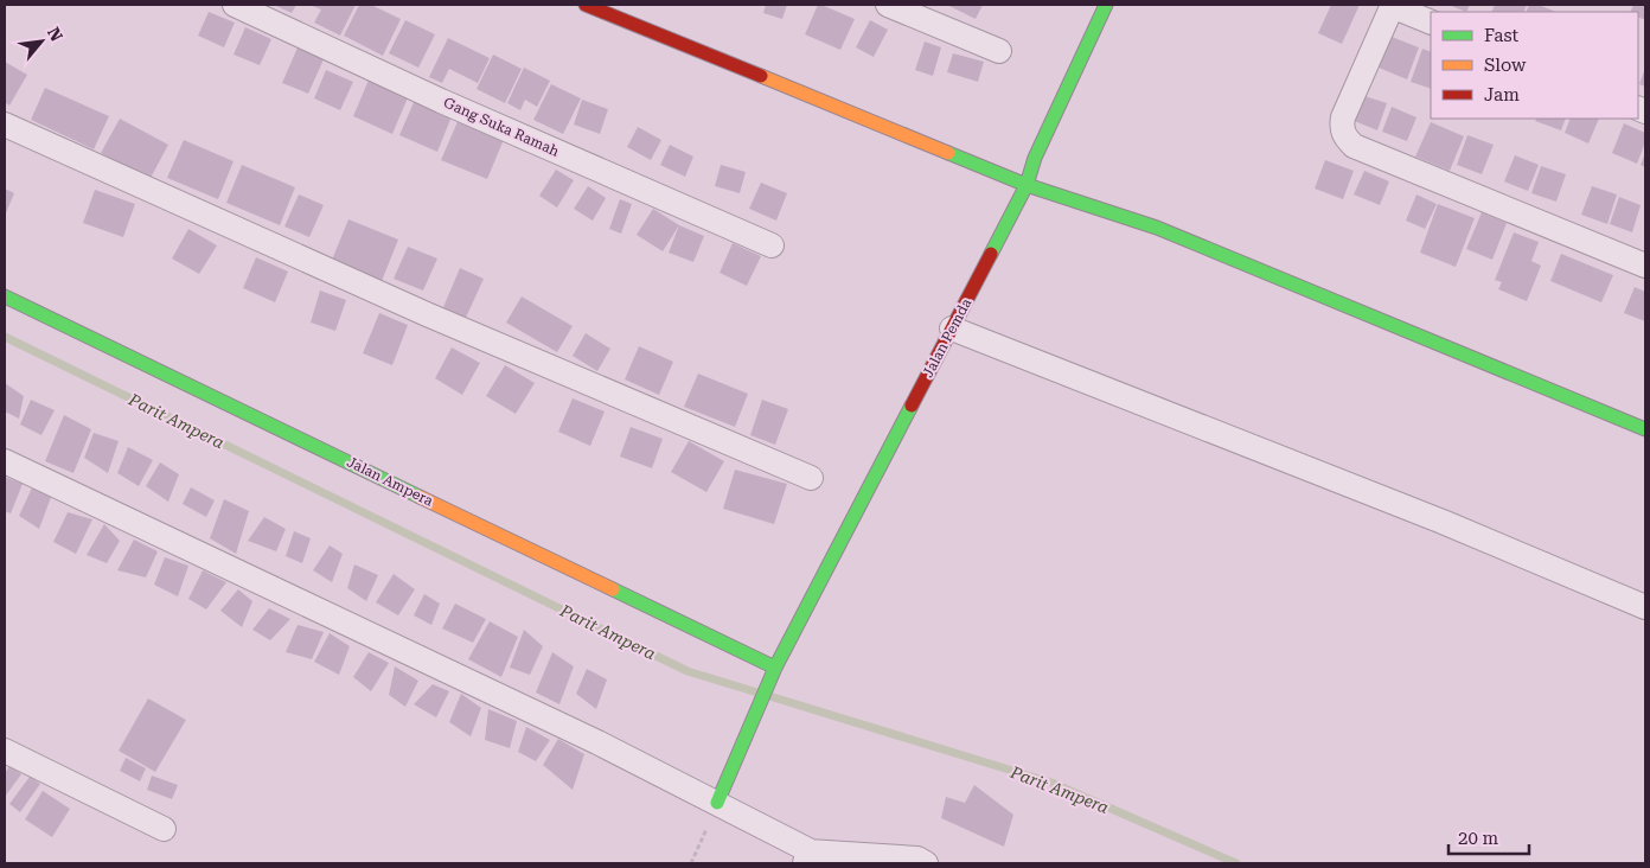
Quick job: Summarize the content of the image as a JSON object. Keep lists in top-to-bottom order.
{
  "streets": {
    "street": ["Gang Suka Ramah", "Jalan Pemda", "Jalan Ampera"]
  },
  "crossings": [
    ["Jalan Pemda", "Jalan Ampera"]
  ],
  "water": ["Parit Ampera"],
  "legend": ["Fast", "Slow", "Jam"],
  "scale_bar": "20 m",
  "north": "top right"
}
